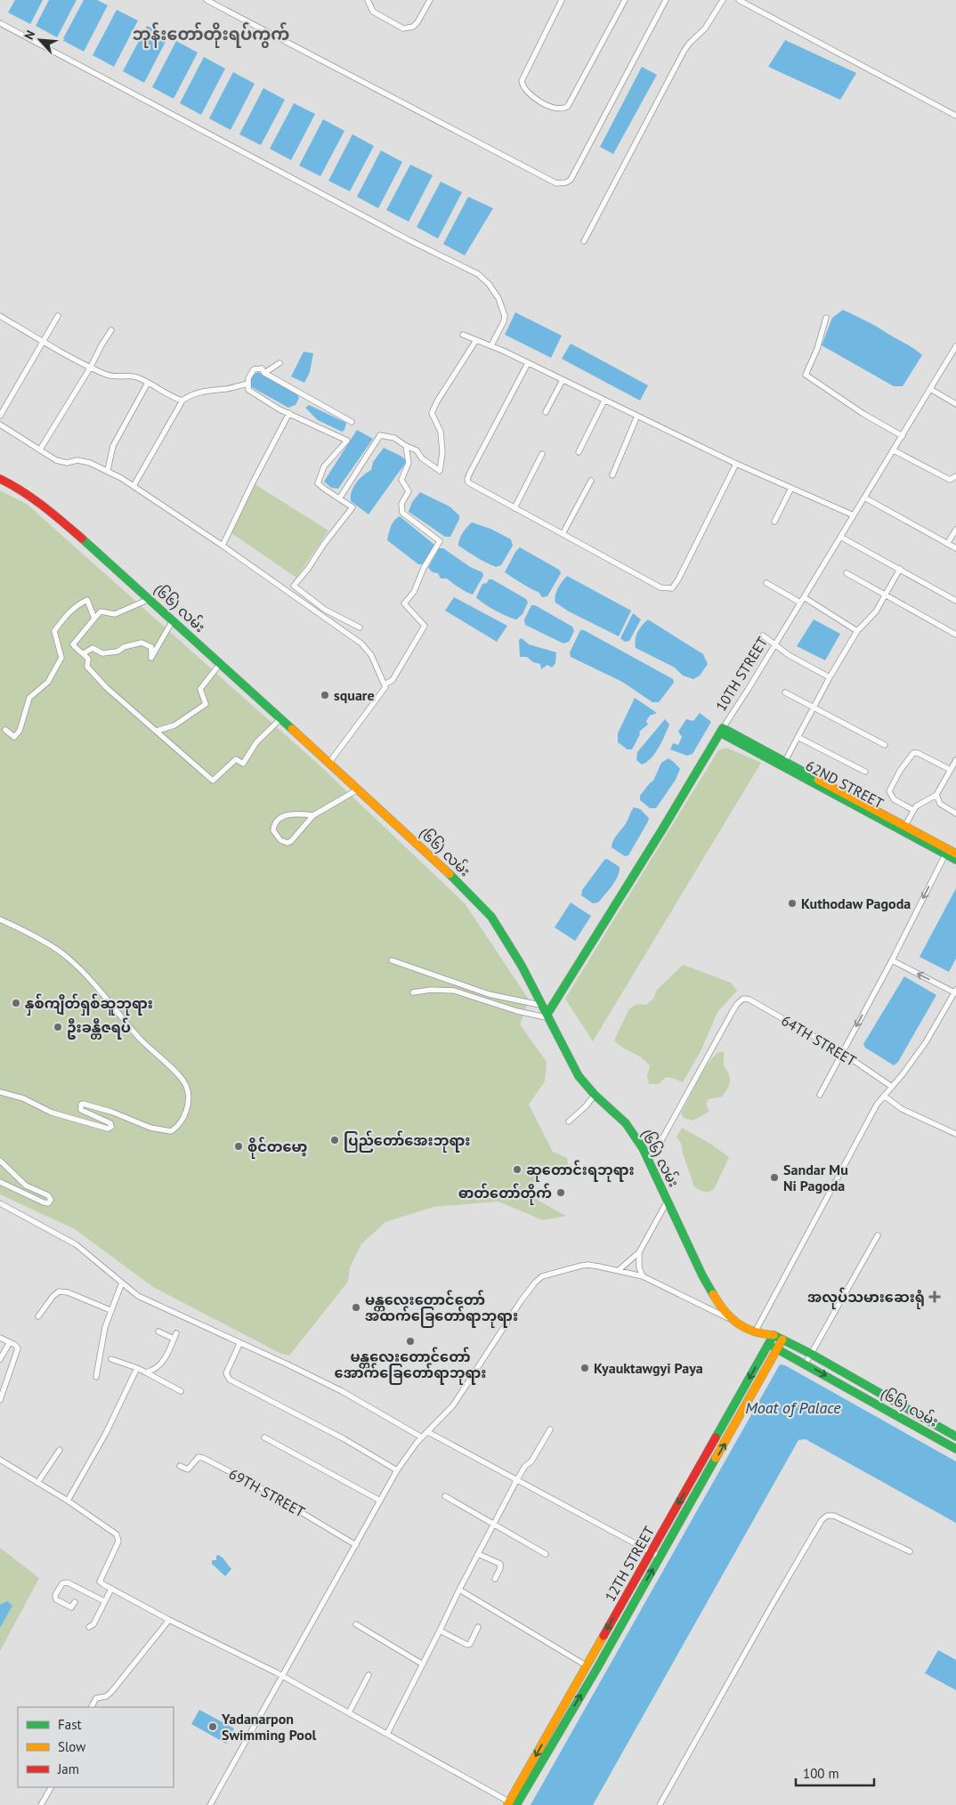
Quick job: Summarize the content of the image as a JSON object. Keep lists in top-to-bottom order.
{
  "streets": {
    "main road": [
      "(၆၆) လမ်း",
      "10TH STREET",
      "62ND STREET",
      "12TH STREET"
    ],
    "street": ["64TH STREET", "69TH STREET"]
  },
  "crossings": [
    ["(၆၆) လမ်း", "10TH STREET"],
    ["(၆၆) လမ်း", "64TH STREET"],
    ["(၆၆) လမ်း", "12TH STREET"],
    ["10TH STREET", "62ND STREET"]
  ],
  "districts": ["ဘုန်းတော်တိုးရပ်ကွက်"],
  "water": ["Moat of Palace"],
  "places": {
    "other": [
      "square",
      "Kuthodaw Pagoda",
      "နှစ်ကျိတ်ရှစ်ဆူဘုရား",
      "ဦးခန္တီဇရပ်",
      "ပြည်တော်အေးဘုရား",
      "စိုင်တမော့",
      "ဆုတောင်းရဘုရား",
      "Sandar Mu Ni Pagoda",
      "ဓာတ်တော်တိုက်",
      "မန္တ‌လေးတောင်တော် အထက်ခြေတော်ရာဘုရား‌",
      "မန္တ‌လေးတောင်တော် အောက်ခြေတော်ရာဘုရား‌",
      "Kyauktawgyi Paya",
      "Yadanarpon Swimming Pool"
    ],
    "health": ["အလုပ်သမားဆေးရုံ"]
  },
  "legend": ["Fast", "Slow", "Jam"],
  "scale_bar": "100 m",
  "north": "top left"
}
